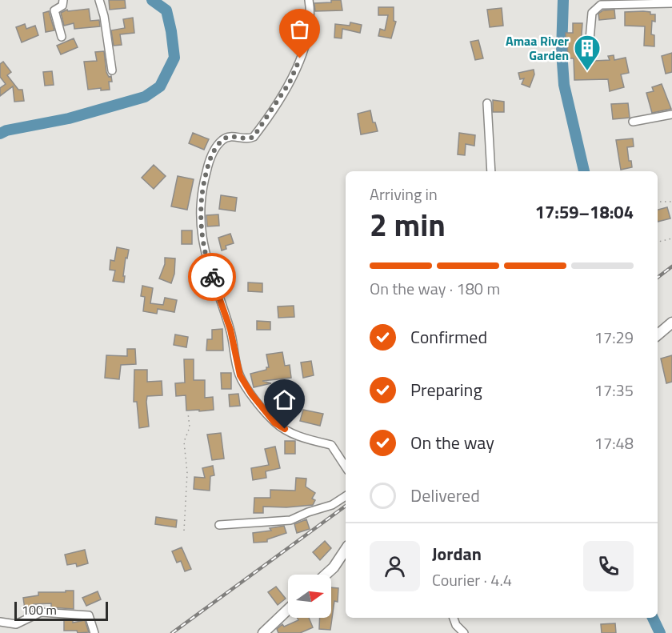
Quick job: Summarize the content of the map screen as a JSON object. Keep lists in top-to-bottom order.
{
  "places": {
    "building": ["Amaa River Garden"]
  },
  "scale_bar": "100 m",
  "north": "right",
  "page": {
    "heading": ["2 min", "Arriving in", "17:59–18:04"],
    "panel": ["Jordan", "Courier · 4.4"],
    "bar": "On the way · 180 m",
    "list": [
      ["Confirmed", "17:29"],
      ["Preparing", "17:35"],
      ["On the way", "17:48"],
      "Delivered"
    ],
    "scale": "100 m"
  }
}
